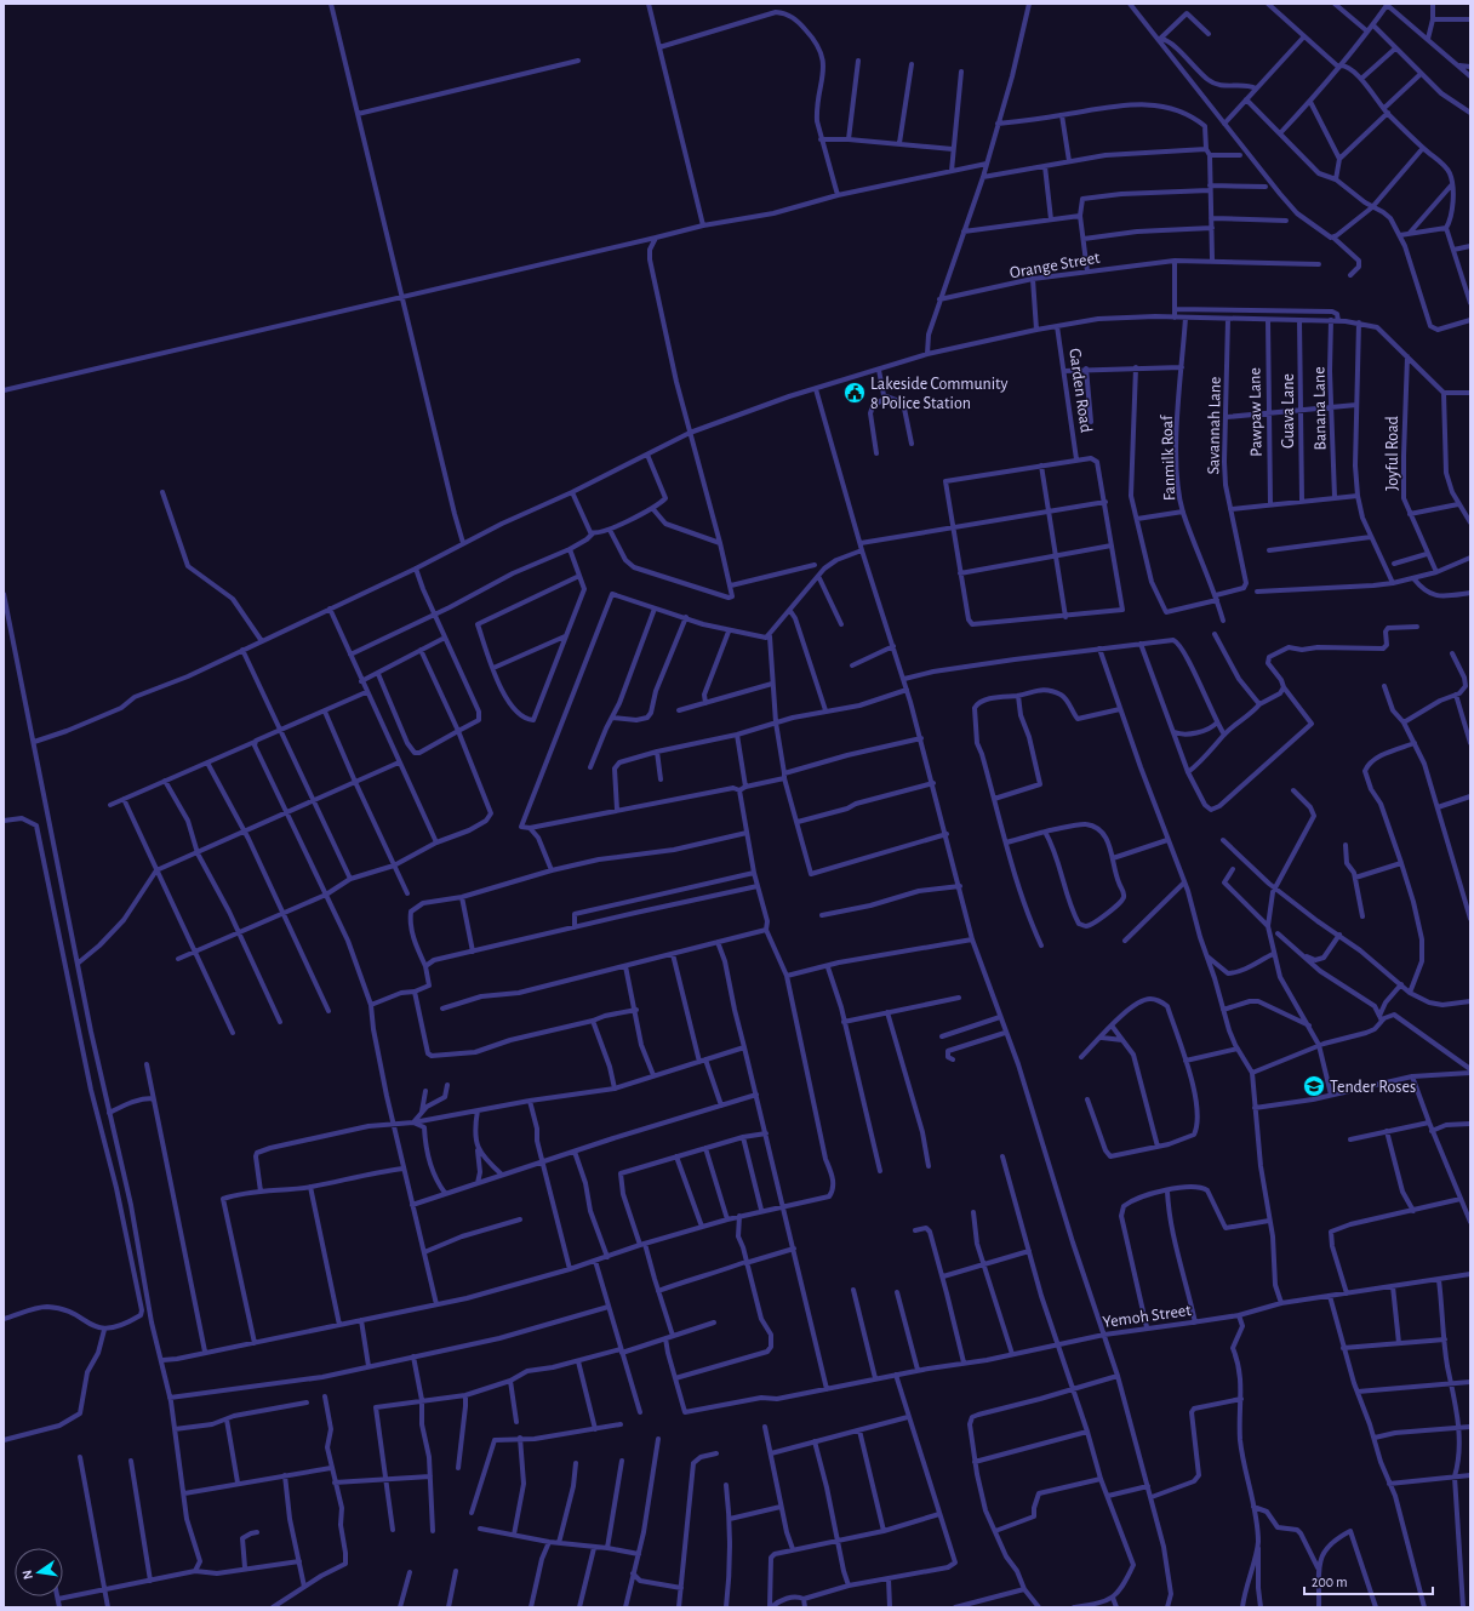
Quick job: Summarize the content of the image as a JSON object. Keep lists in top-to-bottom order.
{
  "streets": {
    "street": [
      "Orange Street",
      "Garden Road",
      "Banana Lane",
      "Guava Lane",
      "Pawpaw Lane",
      "Savannah Lane",
      "Joyful Road",
      "Fanmilk Roaf",
      "Yemoh Street"
    ]
  },
  "crossings": [
    ["Savannah Lane", "Fanmilk Roaf"]
  ],
  "places": {
    "public building": ["Lakeside Community 8 Police Station"],
    "school or university": ["Tender Roses"]
  },
  "scale_bar": "200 m",
  "north": "left"
}
